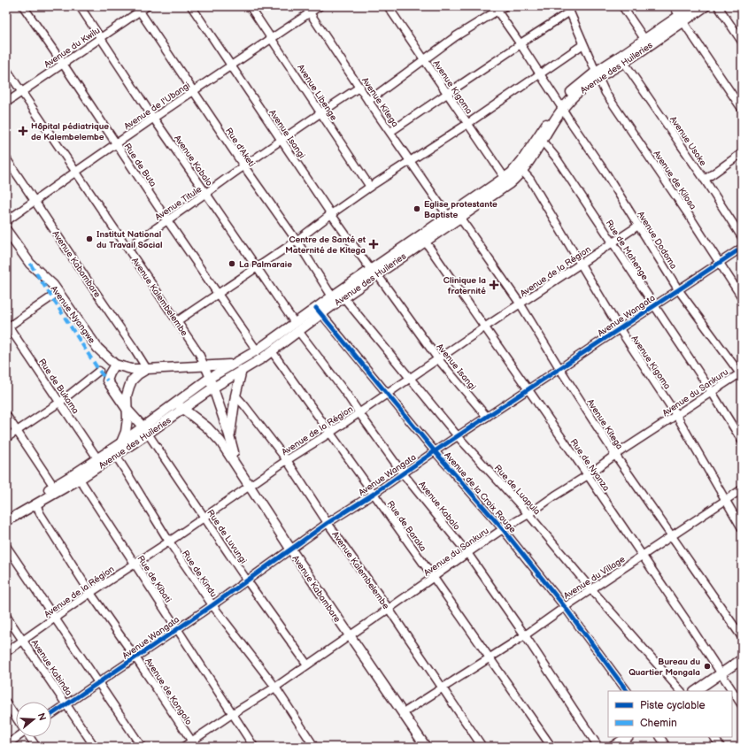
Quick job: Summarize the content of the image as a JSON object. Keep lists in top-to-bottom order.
{
  "streets": {
    "main road": [
      "Avenue des Huileries",
      "Avenue Kabambare",
      "Avenue Kalembelembe",
      "Avenue Nyangwe"
    ],
    "street": [
      "Avenue du Kwilu",
      "Avenue Kigoma",
      "Avenue Libenge",
      "Avenue Kitega",
      "Avenue de l'Ubangi",
      "Avenue Isangi",
      "Avenue Usoke",
      "Rue d'Aketi",
      "Avenue Kabalo",
      "Rue de Buta",
      "Avenue de Kilosa",
      "Avenue Titule",
      "Avenue Dodoma",
      "Rue de Mahenge",
      "Avenue de la Région",
      "Avenue Wangata",
      "Rue de Bukama",
      "Avenue du Sankuru",
      "Rue de Nyanza",
      "Rue de Luapula",
      "Avenue de la Croix Rouge",
      "Rue de Baraka",
      "Rue de Luvungi",
      "Rue de Kindu",
      "Avenue du Village",
      "Rue de Kibati",
      "Avenue Kabinda",
      "Avenue de Kongolo"
    ]
  },
  "crossings": [
    ["Avenue du Kwilu", "Rue d'Aketi"],
    ["Avenue du Kwilu", "Avenue Kabalo"],
    ["Avenue du Kwilu", "Rue de Buta"],
    ["Avenue du Kwilu", "Avenue Kalembelembe"],
    ["Avenue des Huileries", "Avenue Kigoma"],
    ["Avenue des Huileries", "Avenue Kitega"],
    ["Avenue des Huileries", "Avenue Isangi"],
    ["Avenue des Huileries", "Avenue Usoke"],
    ["Avenue des Huileries", "Rue d'Aketi"],
    ["Avenue des Huileries", "Avenue Kabalo"],
    ["Avenue des Huileries", "Rue de Buta"],
    ["Avenue des Huileries", "Avenue de Kilosa"],
    ["Avenue des Huileries", "Avenue Dodoma"],
    ["Avenue des Huileries", "Rue de Mahenge"],
    ["Avenue des Huileries", "Avenue Kabambare"],
    ["Avenue des Huileries", "Avenue Kalembelembe"],
    ["Avenue des Huileries", "Avenue Nyangwe"],
    ["Avenue des Huileries", "Rue de Bukama"],
    ["Avenue des Huileries", "Rue de Nyanza"],
    ["Avenue des Huileries", "Rue de Luapula"],
    ["Avenue des Huileries", "Avenue de la Croix Rouge"],
    ["Avenue des Huileries", "Rue de Baraka"],
    ["Avenue des Huileries", "Rue de Luvungi"],
    ["Avenue des Huileries", "Rue de Kindu"],
    ["Avenue des Huileries", "Rue de Kibati"],
    ["Avenue des Huileries", "Avenue de Kongolo"],
    ["Avenue Kigoma", "Avenue de la Région"],
    ["Avenue Kigoma", "Avenue Wangata"],
    ["Avenue Kigoma", "Avenue du Sankuru"],
    ["Avenue Kigoma", "Avenue du Village"],
    ["Avenue Libenge", "Avenue de l'Ubangi"],
    ["Avenue Libenge", "Avenue Titule"],
    ["Avenue Kitega", "Avenue de l'Ubangi"],
    ["Avenue Kitega", "Avenue Titule"],
    ["Avenue Kitega", "Avenue de la Région"],
    ["Avenue Kitega", "Avenue Wangata"],
    ["Avenue Kitega", "Avenue du Sankuru"],
    ["Avenue Kitega", "Avenue du Village"],
    ["Avenue de l'Ubangi", "Avenue Isangi"],
    ["Avenue de l'Ubangi", "Rue d'Aketi"],
    ["Avenue de l'Ubangi", "Avenue Kabalo"],
    ["Avenue de l'Ubangi", "Rue de Buta"],
    ["Avenue de l'Ubangi", "Avenue Kabambare"],
    ["Avenue de l'Ubangi", "Avenue Kalembelembe"],
    ["Avenue Isangi", "Avenue Titule"],
    ["Avenue Isangi", "Avenue de la Région"],
    ["Avenue Isangi", "Avenue Wangata"],
    ["Rue d'Aketi", "Avenue Titule"],
    ["Avenue Kabalo", "Avenue Titule"],
    ["Avenue Kabalo", "Avenue de la Région"],
    ["Avenue Kabalo", "Avenue Wangata"],
    ["Avenue Kabalo", "Avenue du Sankuru"],
    ["Avenue Kabalo", "Avenue du Village"],
    ["Rue de Buta", "Avenue Titule"],
    ["Avenue de Kilosa", "Avenue Wangata"],
    ["Avenue Titule", "Avenue Kalembelembe"],
    ["Avenue Dodoma", "Avenue de la Région"],
    ["Avenue Dodoma", "Avenue Wangata"],
    ["Avenue Dodoma", "Avenue du Sankuru"],
    ["Rue de Mahenge", "Avenue de la Région"],
    ["Rue de Mahenge", "Avenue Wangata"],
    ["Rue de Mahenge", "Avenue du Sankuru"],
    ["Avenue Kabambare", "Avenue de la Région"],
    ["Avenue Kabambare", "Avenue Kalembelembe"],
    ["Avenue Kabambare", "Avenue Nyangwe"],
    ["Avenue Kabambare", "Avenue Wangata"],
    ["Avenue Kabambare", "Avenue du Sankuru"],
    ["Avenue Kabambare", "Avenue du Village"],
    ["Avenue de la Région", "Avenue Kalembelembe"],
    ["Avenue de la Région", "Rue de Nyanza"],
    ["Avenue de la Région", "Rue de Luapula"],
    ["Avenue de la Région", "Avenue de la Croix Rouge"],
    ["Avenue de la Région", "Rue de Baraka"],
    ["Avenue de la Région", "Rue de Luvungi"],
    ["Avenue de la Région", "Rue de Kindu"],
    ["Avenue de la Région", "Rue de Kibati"],
    ["Avenue de la Région", "Avenue Kabinda"],
    ["Avenue de la Région", "Avenue de Kongolo"],
    ["Avenue Kalembelembe", "Avenue Nyangwe"],
    ["Avenue Kalembelembe", "Avenue Wangata"],
    ["Avenue Kalembelembe", "Avenue du Sankuru"],
    ["Avenue Kalembelembe", "Avenue du Village"],
    ["Avenue Wangata", "Rue de Nyanza"],
    ["Avenue Wangata", "Rue de Luapula"],
    ["Avenue Wangata", "Avenue de la Croix Rouge"],
    ["Avenue Wangata", "Rue de Baraka"],
    ["Avenue Wangata", "Rue de Luvungi"],
    ["Avenue Wangata", "Rue de Kindu"],
    ["Avenue Wangata", "Rue de Kibati"],
    ["Avenue Wangata", "Avenue Kabinda"],
    ["Avenue Wangata", "Avenue de Kongolo"],
    ["Avenue du Sankuru", "Rue de Nyanza"],
    ["Avenue du Sankuru", "Rue de Luapula"],
    ["Avenue du Sankuru", "Avenue de la Croix Rouge"],
    ["Avenue du Sankuru", "Rue de Baraka"],
    ["Avenue du Sankuru", "Rue de Luvungi"],
    ["Avenue du Sankuru", "Rue de Kindu"],
    ["Avenue du Sankuru", "Rue de Kibati"],
    ["Avenue du Sankuru", "Avenue de Kongolo"],
    ["Rue de Nyanza", "Avenue du Village"],
    ["Rue de Luapula", "Avenue du Village"],
    ["Avenue de la Croix Rouge", "Avenue du Village"],
    ["Rue de Baraka", "Avenue du Village"]
  ],
  "places": {
    "health": ["Hôpital pédiatrique de Kalembelembe", "Centre de Santé et Maternité de Kitega", "Clinique la fraternité"],
    "other": [
      "Eglise protestante Baptiste",
      "Institut National du Travail Social",
      "La Palmaraie",
      "Bureau du Quartier Mongala"
    ]
  },
  "legend": ["Piste cyclable", "Chemin"],
  "north": "right"
}
